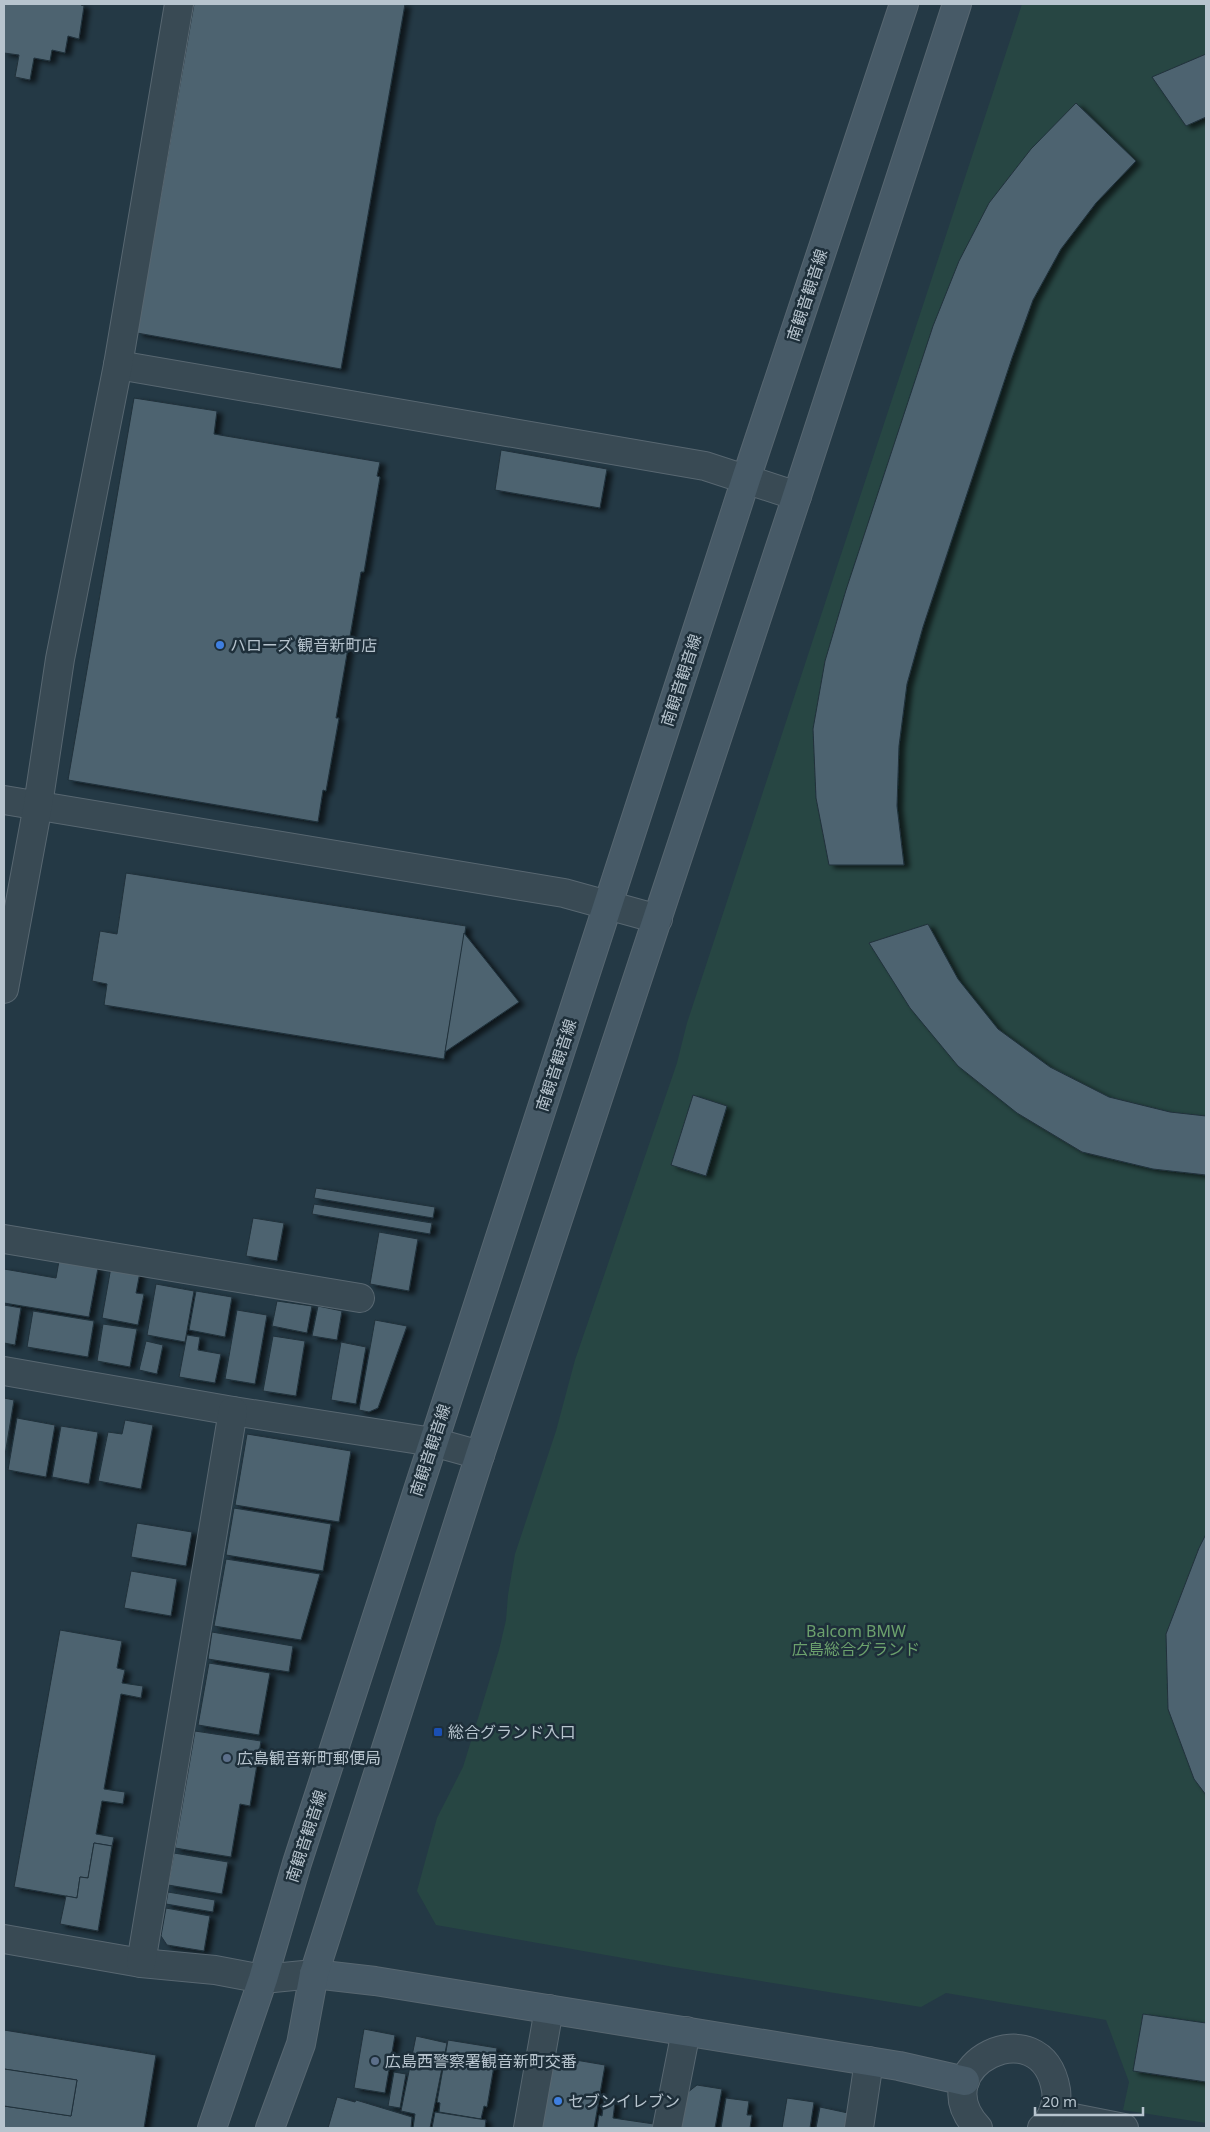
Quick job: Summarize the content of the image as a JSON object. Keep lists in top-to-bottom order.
{
  "streets": {
    "main road": ["南観音観音線"]
  },
  "parks": ["Balcom BMW 広島総合グランド"],
  "places": {
    "other": [
      "ハローズ 観音新町店",
      "広島観音新町郵便局",
      "広島西警察署観音新町交番",
      "セブンイレブン"
    ],
    "transit": ["総合グランド入口"]
  },
  "scale_bar": "20 m"
}
